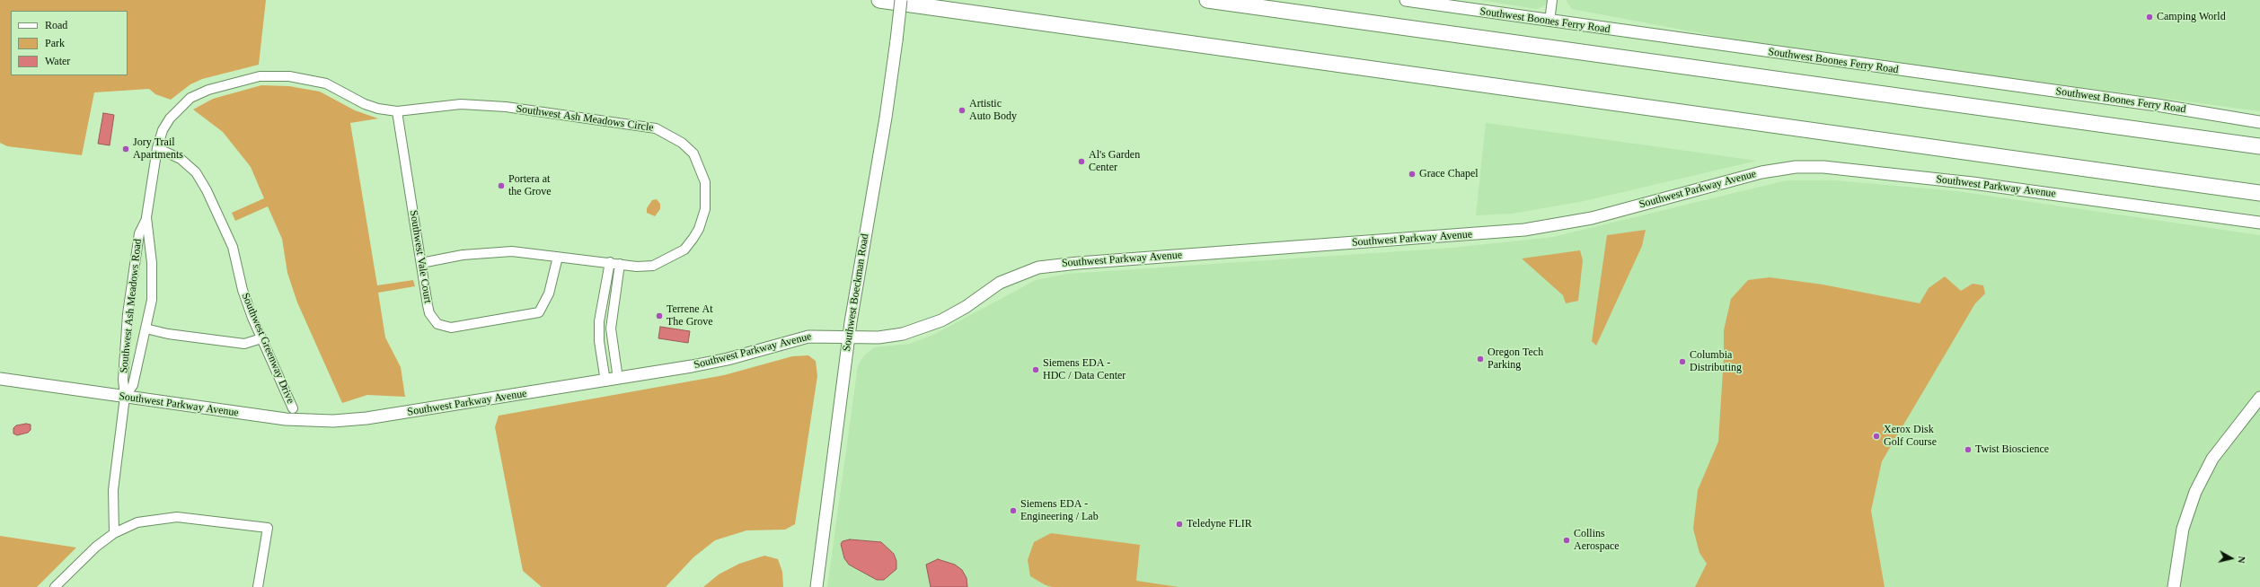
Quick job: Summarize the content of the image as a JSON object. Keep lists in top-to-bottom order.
{
  "streets": {
    "street": [
      "Southwest Boones Ferry Road",
      "Southwest Ash Meadows Circle",
      "Southwest Parkway Avenue",
      "Southwest Vale Court",
      "Southwest Boeckman Road",
      "Southwest Ash Meadows Road",
      "Southwest Greenway Drive"
    ]
  },
  "crossings": [
    ["Southwest Ash Meadows Circle", "Southwest Vale Court"],
    ["Southwest Ash Meadows Circle", "Southwest Ash Meadows Road"],
    ["Southwest Parkway Avenue", "Southwest Boeckman Road"],
    ["Southwest Parkway Avenue", "Southwest Ash Meadows Road"],
    ["Southwest Vale Court", "Southwest Ash Meadows Road"],
    ["Southwest Ash Meadows Road", "Southwest Greenway Drive"]
  ],
  "places": [
    "Camping World",
    "Artistic Auto Body",
    "Jory Trail Apartments",
    "Al's Garden Center",
    "Grace Chapel",
    "Portera at the Grove",
    "Terrene At The Grove",
    "Oregon Tech Parking",
    "Columbia Distributing",
    "Siemens EDA - HDC / Data Center",
    "Xerox Disk Golf Course",
    "Twist Bioscience",
    "Siemens EDA - Engineering / Lab",
    "Teledyne FLIR",
    "Collins Aerospace"
  ],
  "legend": ["Road", "Park", "Water"],
  "north": "right"
}
